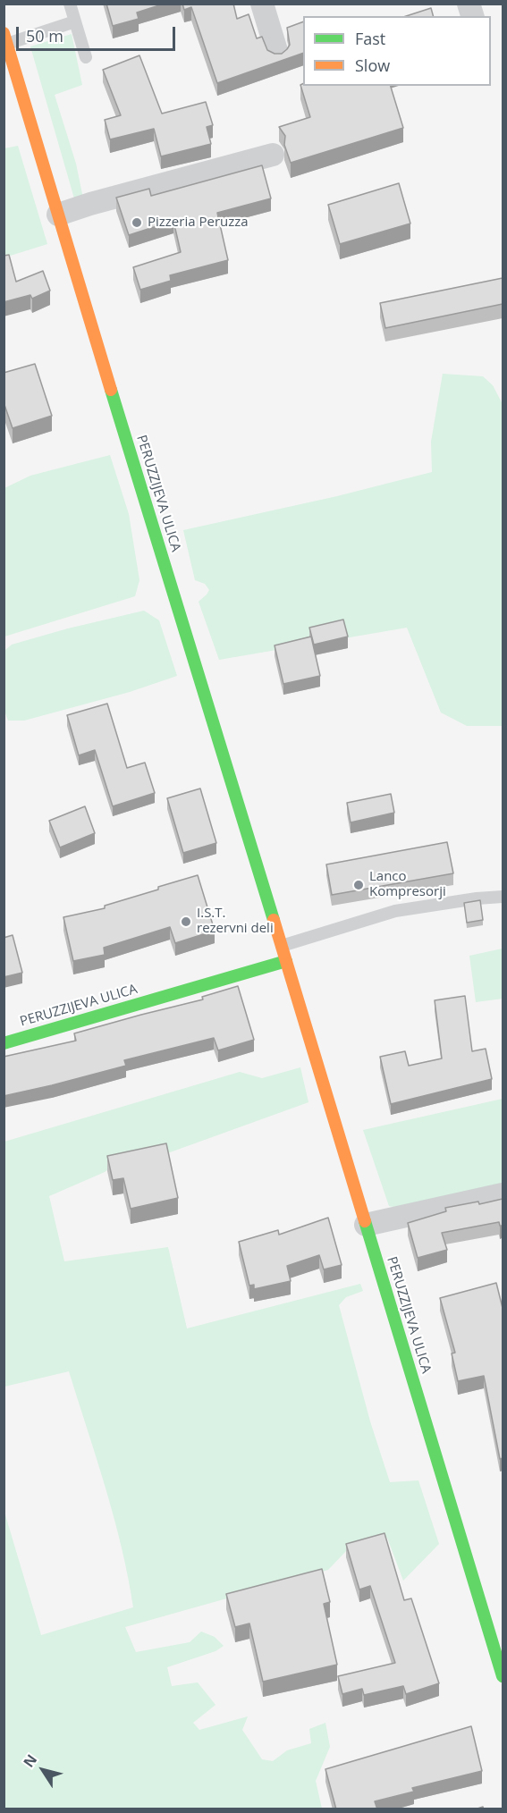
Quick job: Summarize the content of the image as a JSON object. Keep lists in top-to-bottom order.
{
  "streets": {
    "main road": ["PERUZZIJEVA ULICA"]
  },
  "places": ["Pizzeria Peruzza", "Lanco Kompresorji", "I.S.T. rezervni deli"],
  "legend": ["Fast", "Slow"],
  "scale_bar": "50 m",
  "north": "top left"
}
